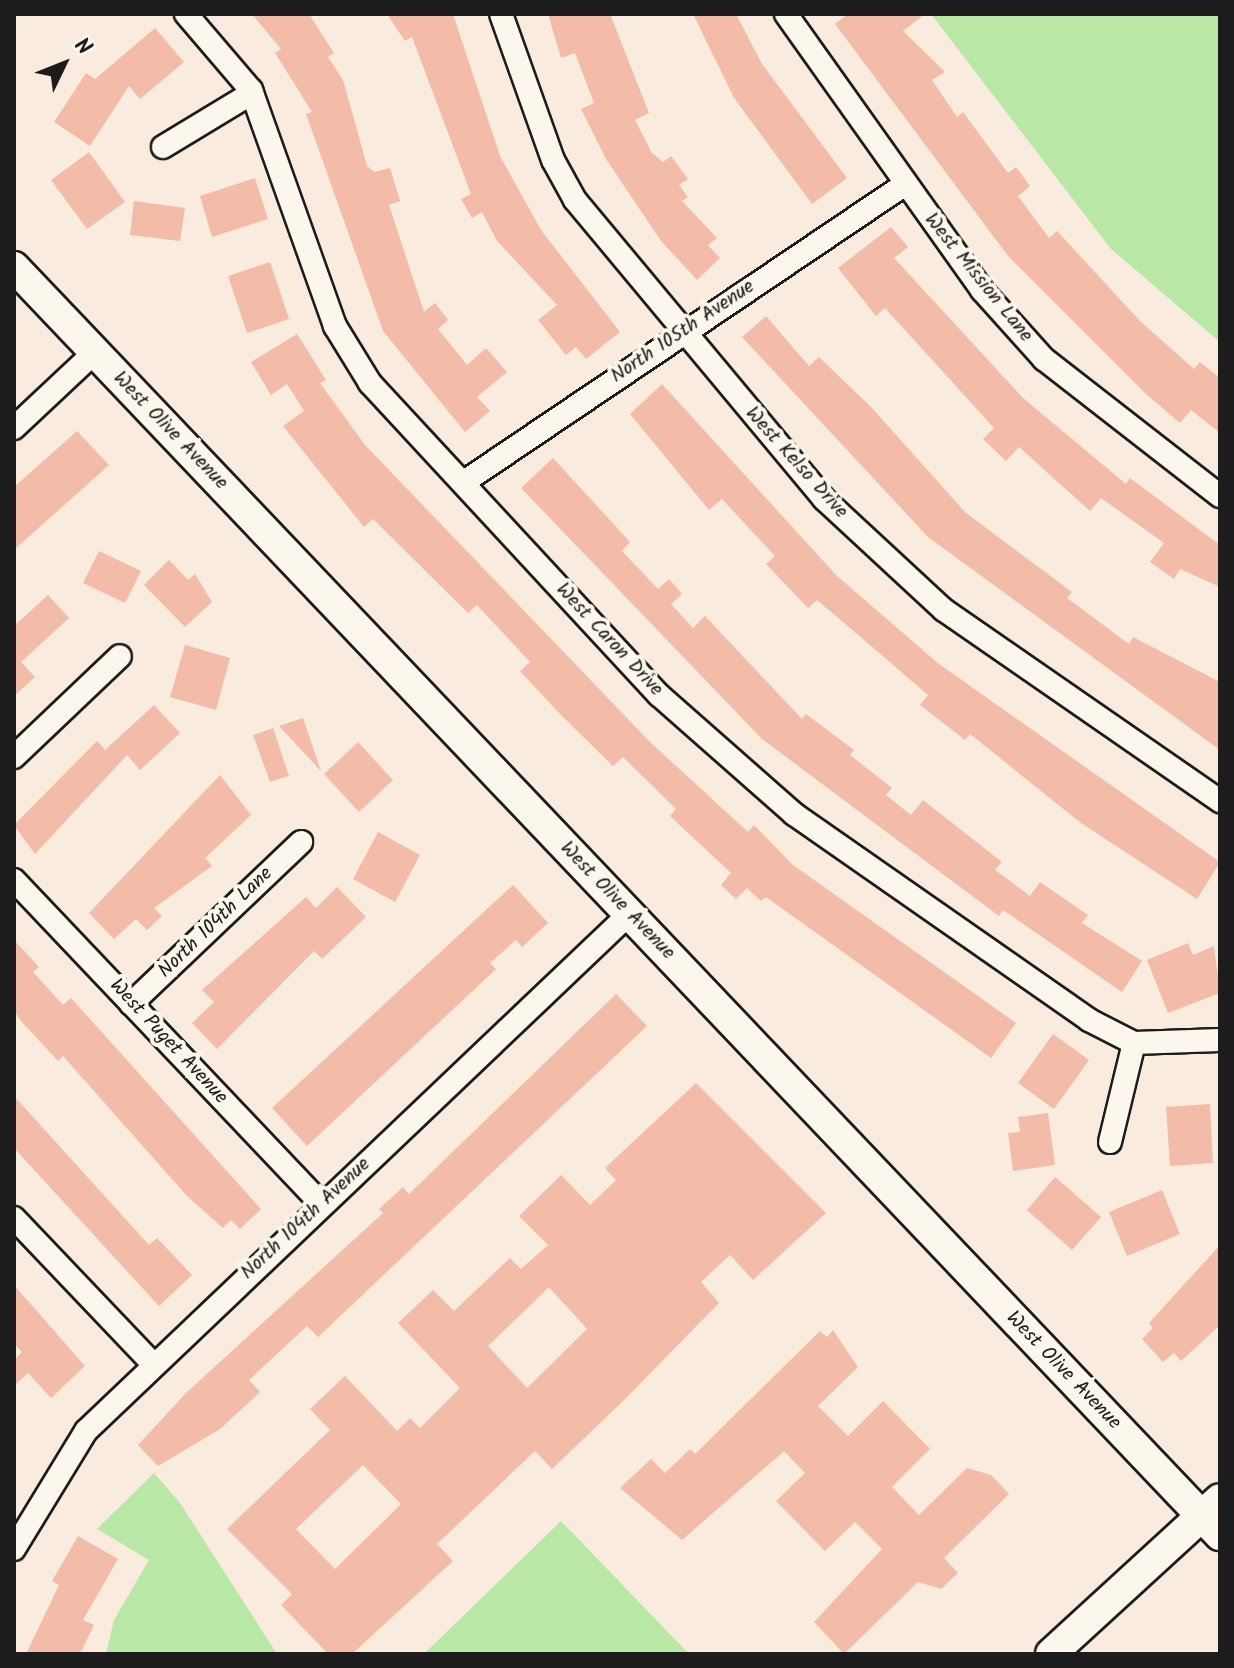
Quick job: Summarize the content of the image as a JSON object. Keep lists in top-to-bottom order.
{
  "streets": {
    "main road": ["West Olive Avenue"],
    "street": [
      "West Mission Lane",
      "North 105th Avenue",
      "West Kelso Drive",
      "West Caron Drive",
      "North 104th Lane",
      "West Puget Avenue",
      "North 104th Avenue"
    ]
  },
  "crossings": [
    ["West Mission Lane", "North 105th Avenue"],
    ["North 105th Avenue", "West Kelso Drive"],
    ["North 105th Avenue", "West Caron Drive"],
    ["West Olive Avenue", "North 104th Avenue"],
    ["North 104th Lane", "West Puget Avenue"],
    ["West Puget Avenue", "North 104th Avenue"]
  ],
  "north": "top right"
}
